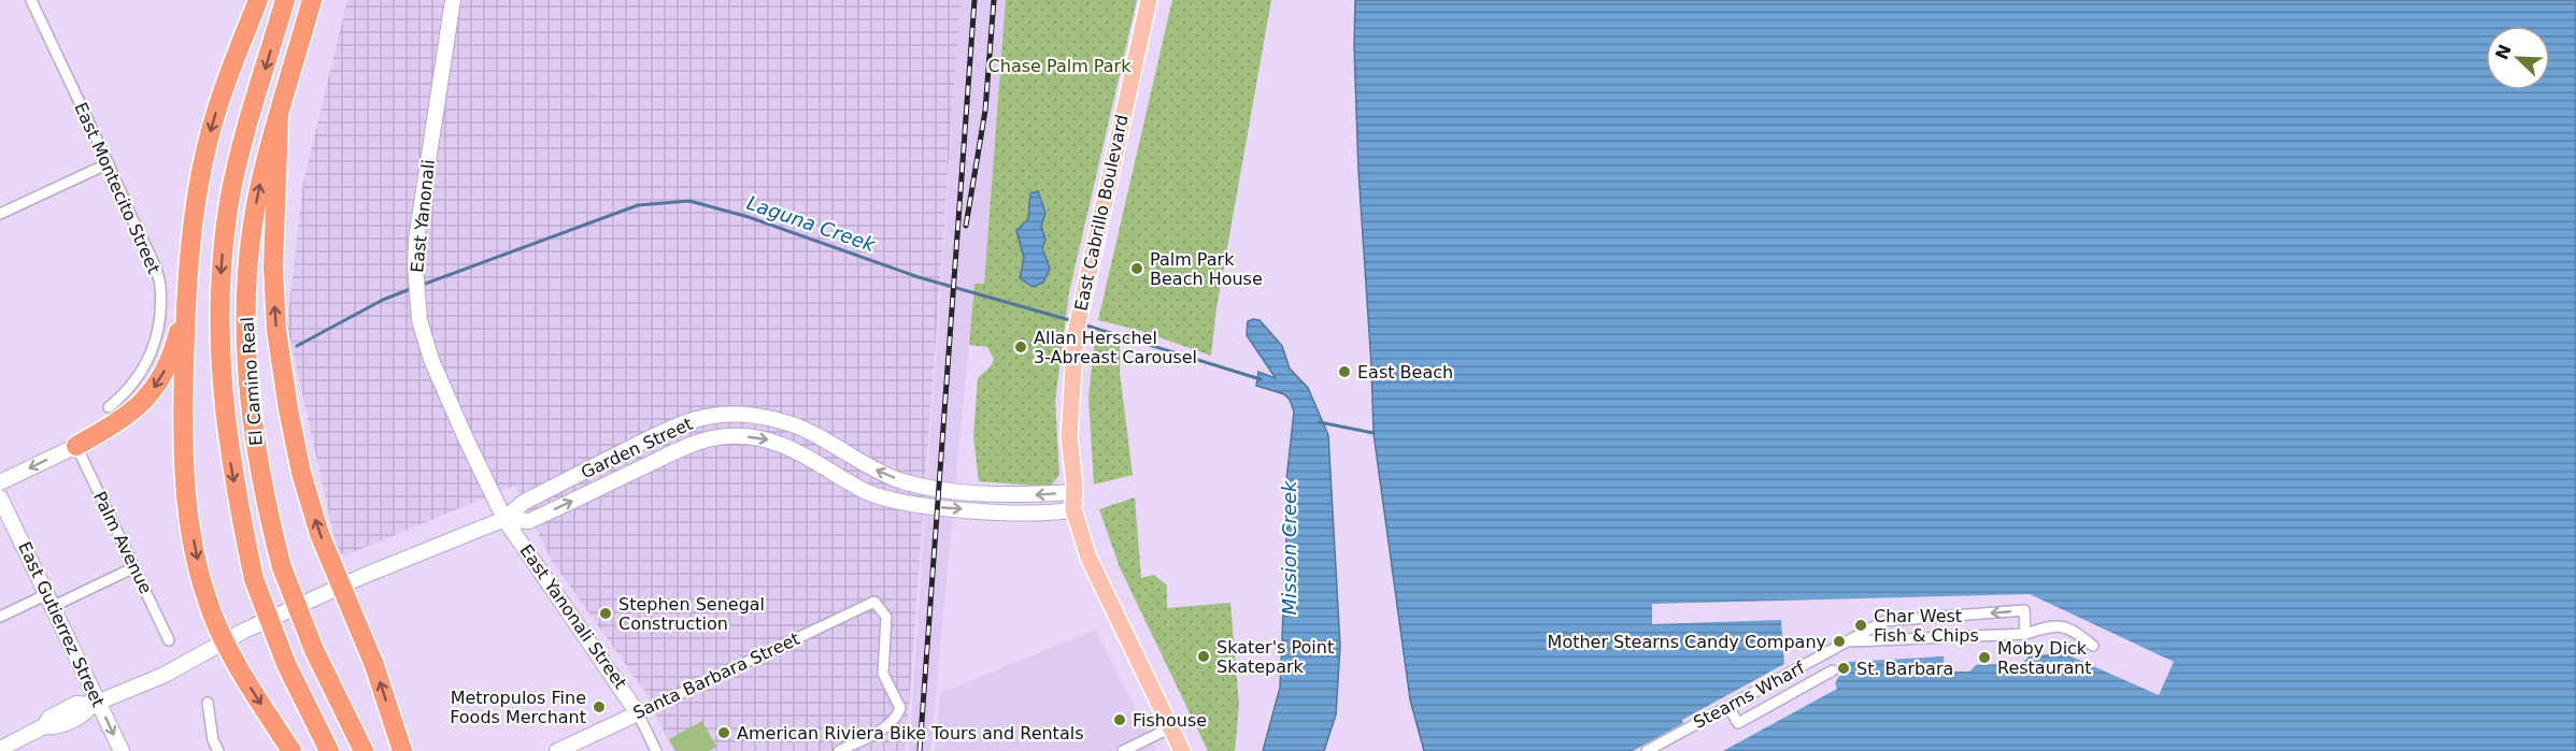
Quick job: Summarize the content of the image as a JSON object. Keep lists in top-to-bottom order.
{
  "streets": {
    "highway": ["El Camino Real"],
    "main road": [
      "East Cabrillo Boulevard",
      "East Yanonali",
      "Garden Street",
      "East Yanonali Street",
      "East Gutierrez Street",
      "Santa Barbara Street"
    ],
    "street": ["East Montecito Street", "Palm Avenue", "Stearns Wharf"]
  },
  "crossings": [
    ["East Cabrillo Boulevard", "Garden Street"],
    ["East Yanonali", "Garden Street"],
    ["East Yanonali", "East Yanonali Street"],
    ["Garden Street", "East Yanonali Street"],
    ["Garden Street", "East Gutierrez Street"],
    ["East Yanonali Street", "Santa Barbara Street"]
  ],
  "water": ["Laguna Creek", "Mission Creek"],
  "parks": ["Chase Palm Park"],
  "places": [
    "Palm Park Beach House",
    "Allan Herschel 3-Abreast Carousel",
    "East Beach",
    "Stephen Senegal Construction",
    "Char West Fish & Chips",
    "Mother Stearns Candy Company",
    "Skater's Point Skatepark",
    "Moby Dick Restaurant",
    "St. Barbara",
    "Metropulos Fine Foods Merchant",
    "Fishouse",
    "American Riviera Bike Tours and Rentals"
  ],
  "north": "top left"
}
